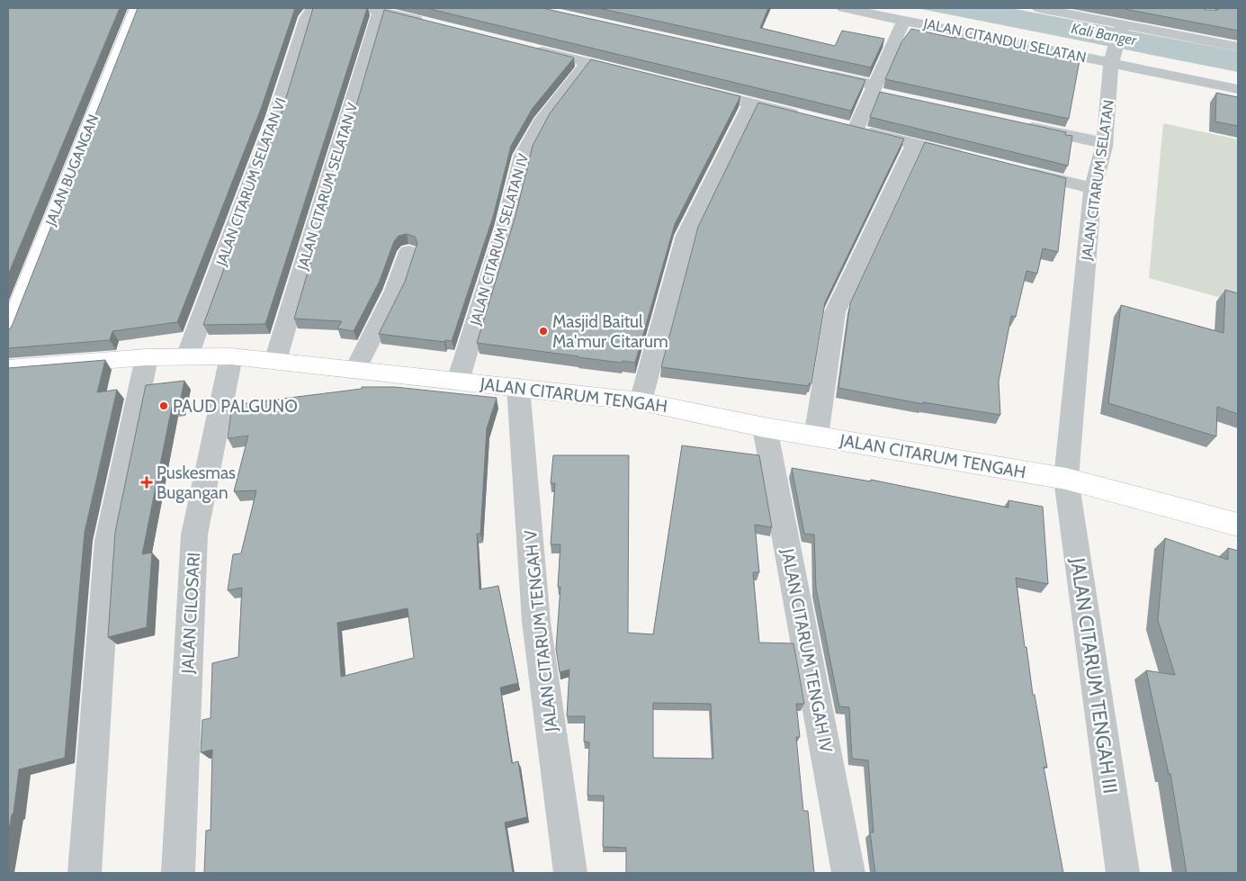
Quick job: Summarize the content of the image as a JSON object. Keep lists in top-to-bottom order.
{
  "streets": {
    "street": [
      "JALAN CITANDUI SELATAN",
      "JALAN BUGANGAN",
      "JALAN CITARUM SELATAN",
      "JALAN CITARUM SELATAN VI",
      "JALAN CITARUM SELATAN V",
      "JALAN CITARUM SELATAN IV",
      "JALAN CITARUM TENGAH",
      "JALAN CILOSARI",
      "JALAN CITARUM TENGAH V",
      "JALAN CITARUM TENGAH IV",
      "JALAN CITARUM TENGAH III"
    ]
  },
  "crossings": [
    ["JALAN CITANDUI SELATAN", "JALAN CITARUM SELATAN"],
    ["JALAN CITARUM SELATAN", "JALAN CITARUM TENGAH"],
    ["JALAN CITARUM SELATAN", "JALAN CITARUM TENGAH III"],
    ["JALAN CITARUM SELATAN VI", "JALAN CITARUM TENGAH"],
    ["JALAN CITARUM SELATAN V", "JALAN CITARUM TENGAH"],
    ["JALAN CITARUM SELATAN IV", "JALAN CITARUM TENGAH"],
    ["JALAN CITARUM TENGAH", "JALAN CILOSARI"],
    ["JALAN CITARUM TENGAH", "JALAN CITARUM TENGAH V"],
    ["JALAN CITARUM TENGAH", "JALAN CITARUM TENGAH IV"],
    ["JALAN CITARUM TENGAH", "JALAN CITARUM TENGAH III"]
  ],
  "water": ["Kali Banger"],
  "places": {
    "other": ["Masjid Baitul Ma'mur Citarum", "PAUD PALGUNO"],
    "health": ["Puskesmas Bugangan"]
  }
}
